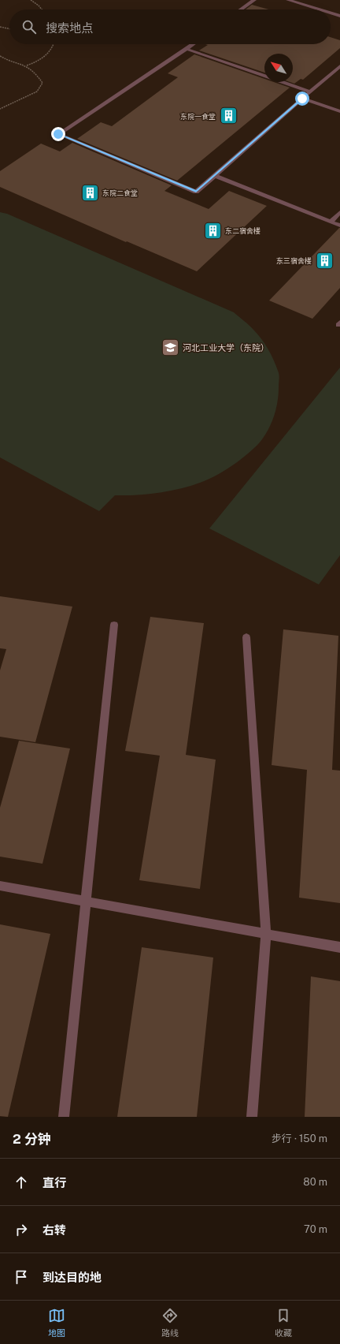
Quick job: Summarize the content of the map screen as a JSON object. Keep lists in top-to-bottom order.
{
  "places": {
    "building": [
      "东院一食堂",
      "东院二食堂",
      "东二宿舍楼",
      "东三宿舍楼"
    ],
    "school or university": ["河北工业大学（东院）"]
  },
  "north": "top left",
  "page": {
    "search": "搜索地点",
    "heading": ["2 分钟", "步行 · 150 m"],
    "list": [
      ["直行", "80 m"],
      ["右转", "70 m"],
      "到达目的地"
    ],
    "nav": ["地图", "路线", "收藏"]
  }
}
